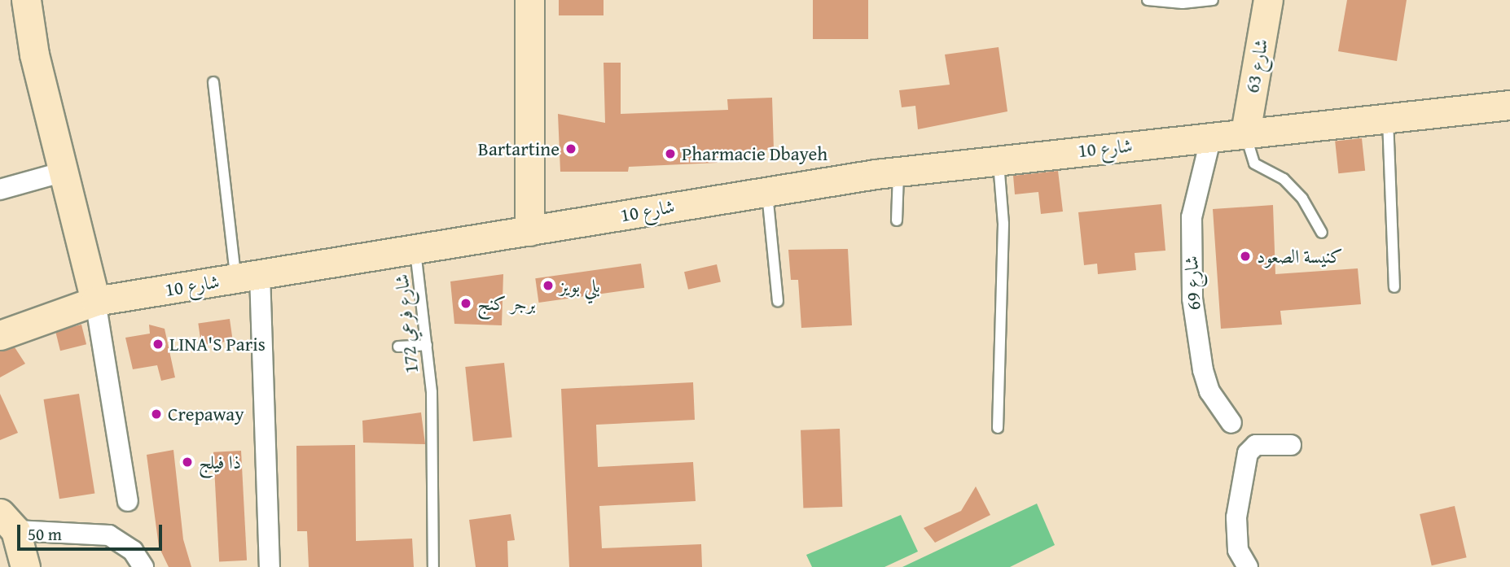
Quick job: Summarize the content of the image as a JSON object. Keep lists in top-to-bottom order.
{
  "streets": {
    "street": ["شارع 63", "شارع 10", "شارع 69"],
    "lane": ["شارع فرعي 172"]
  },
  "crossings": [
    ["شارع 63", "شارع 10"],
    ["شارع 10", "شارع 69"],
    ["شارع 10", "شارع فرعي 172"]
  ],
  "places": [
    "Bartartine",
    "Pharmacie Dbayeh",
    "كنيسة الصعود",
    "بلي بويز",
    "برجر كنج",
    "LINA'S Paris",
    "Crepaway",
    "ذا فيلج"
  ],
  "scale_bar": "50 m"
}
